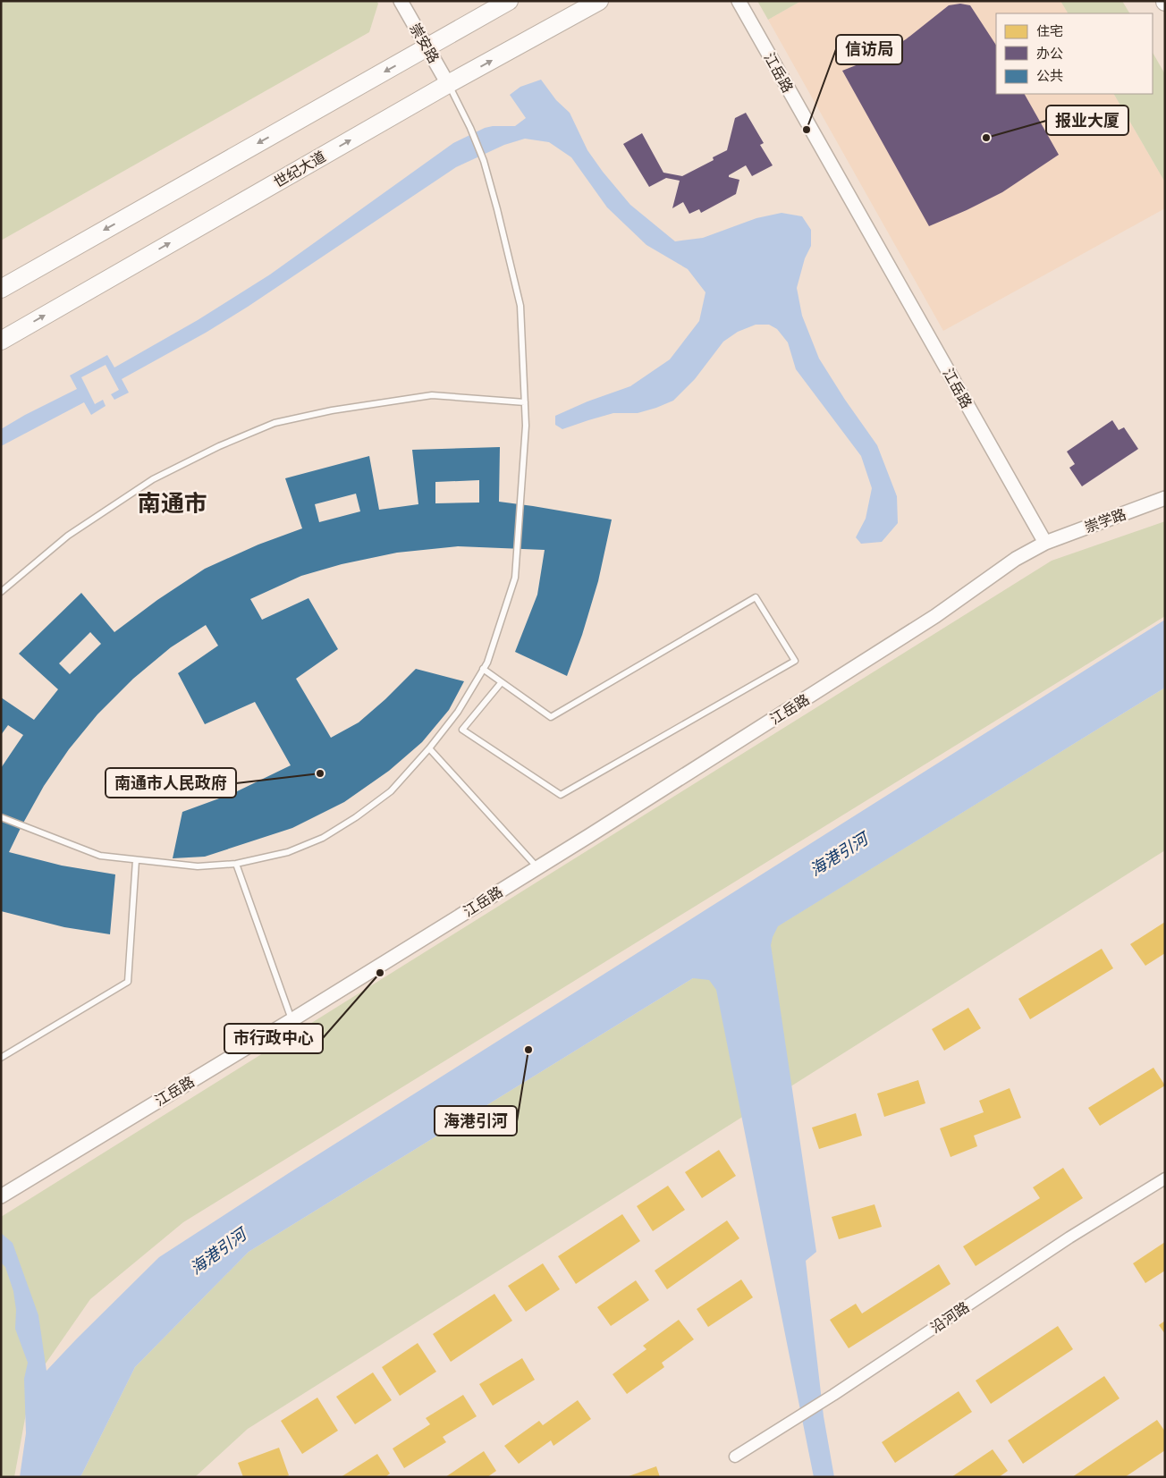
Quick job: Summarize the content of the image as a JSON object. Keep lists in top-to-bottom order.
{
  "streets": {
    "main road": ["世纪大道"],
    "street": [
      "崇安路",
      "江岳路",
      "崇学路",
      "沿河路"
    ]
  },
  "crossings": [
    ["崇安路", "世纪大道"],
    ["江岳路", "崇学路"]
  ],
  "districts": ["南通市"],
  "water": ["海港引河"],
  "places": [
    "信访局",
    "报业大厦",
    "南通市人民政府",
    "市行政中心",
    "海港引河"
  ],
  "legend": ["住宅", "办公", "公共"]
}
